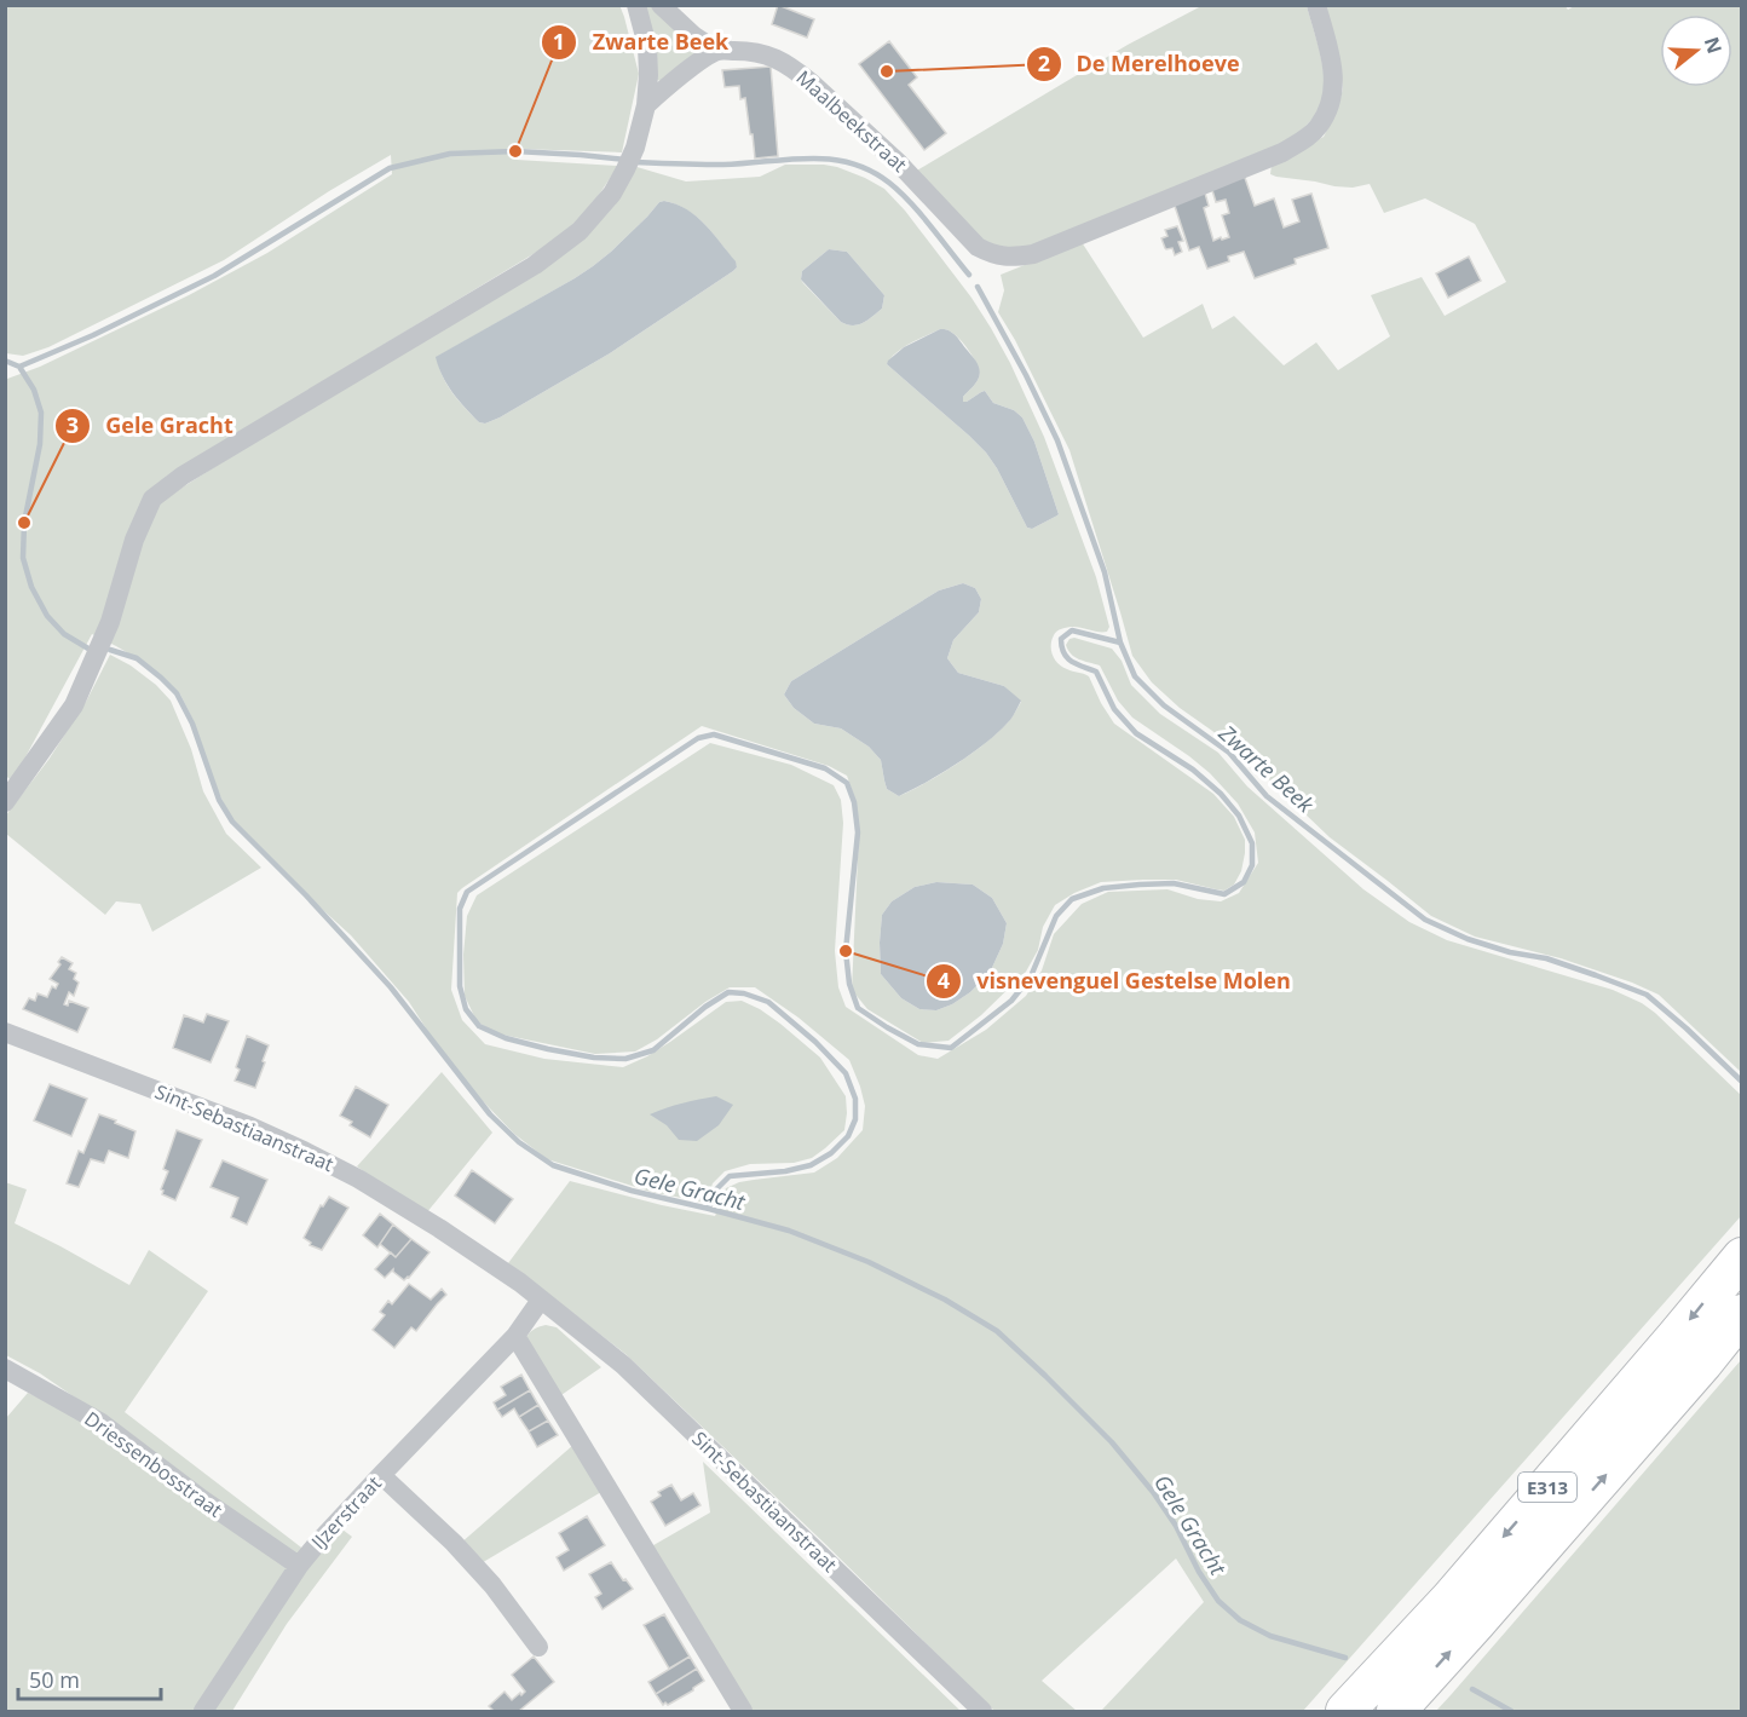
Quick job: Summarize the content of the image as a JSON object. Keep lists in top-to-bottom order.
{
  "streets": {
    "highway": ["E313"],
    "street": [
      "Maalbeekstraat",
      "Sint-Sebastiaanstraat",
      "Driessenbosstraat",
      "IJzerstraat"
    ]
  },
  "crossings": [
    ["Driessenbosstraat", "IJzerstraat"]
  ],
  "water": ["Zwarte Beek", "Gele Gracht"],
  "places": [
    "De Merelhoeve",
    "Zwarte Beek",
    "Gele Gracht",
    "visnevenguel Gestelse Molen"
  ],
  "scale_bar": "50 m",
  "north": "right"
}
